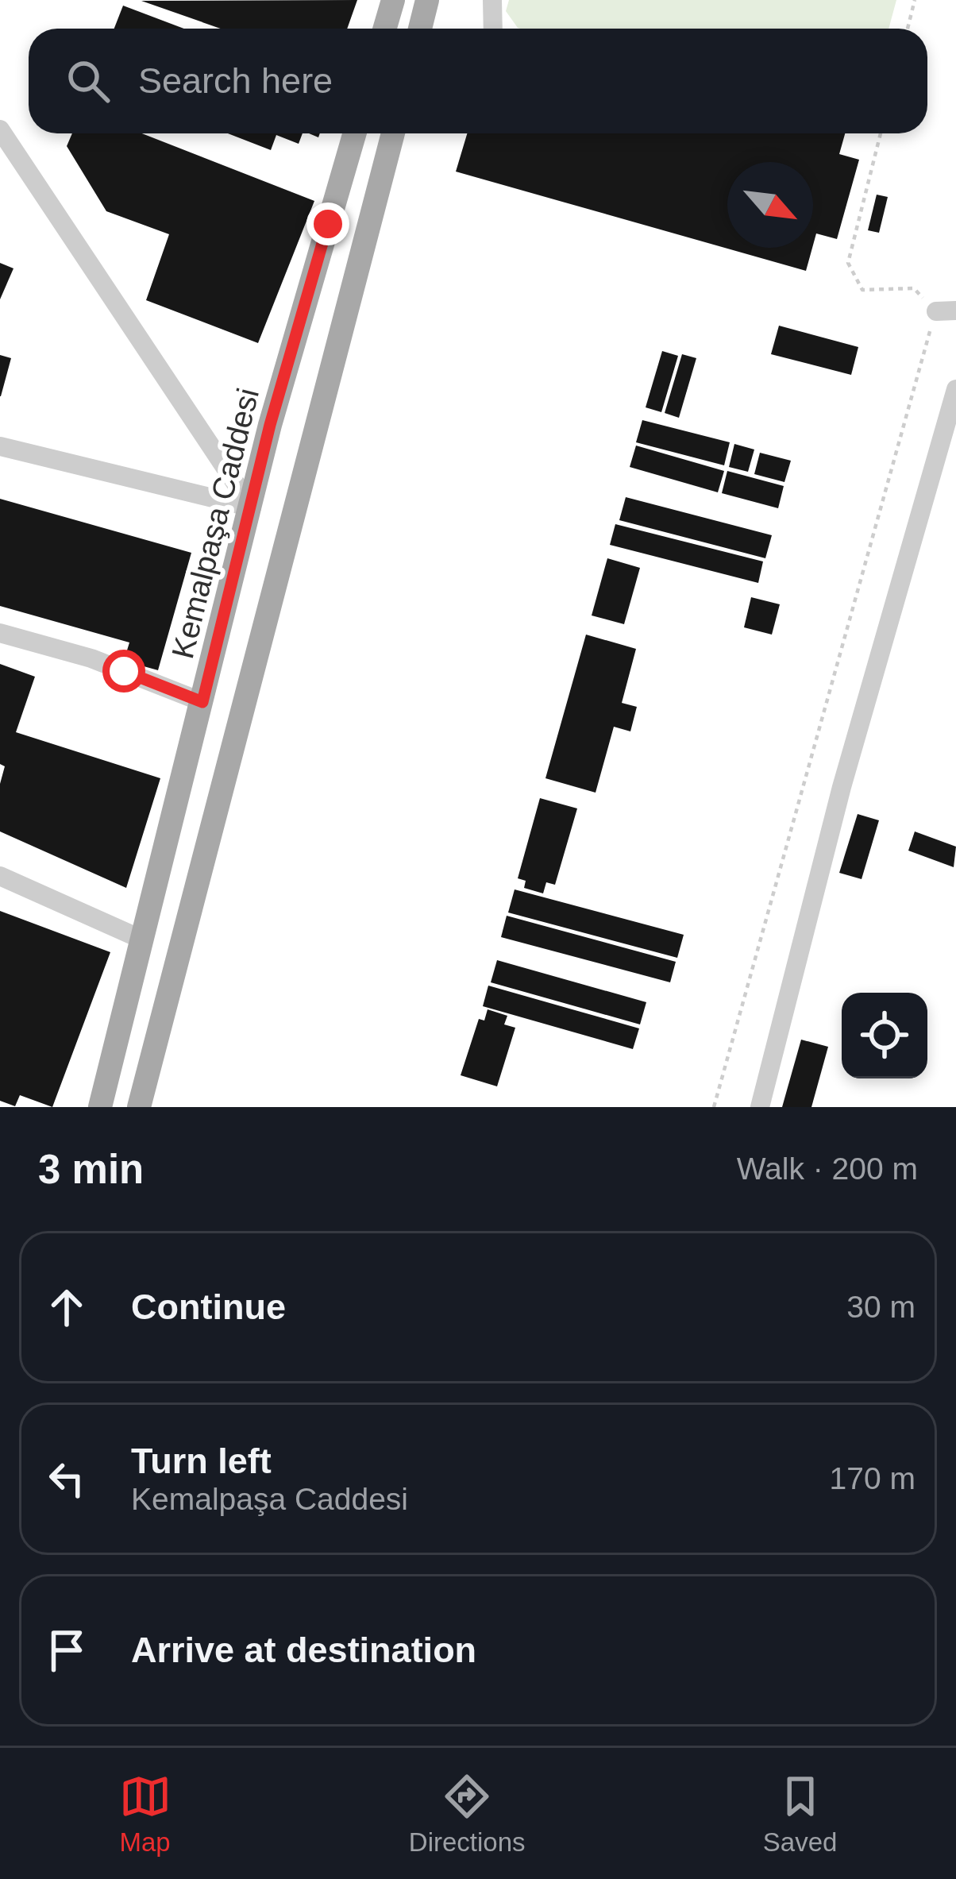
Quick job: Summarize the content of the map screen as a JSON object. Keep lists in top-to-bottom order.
{
  "streets": {
    "main road": ["Kemalpaşa Caddesi"]
  },
  "north": "bottom right",
  "page": {
    "search": "Search here",
    "heading": ["3 min", "Walk · 200 m"],
    "list": [
      ["Continue", "30 m"],
      ["Turn left", "Kemalpaşa Caddesi", "170 m"],
      "Arrive at destination"
    ],
    "nav": ["Map", "Directions", "Saved"]
  }
}
